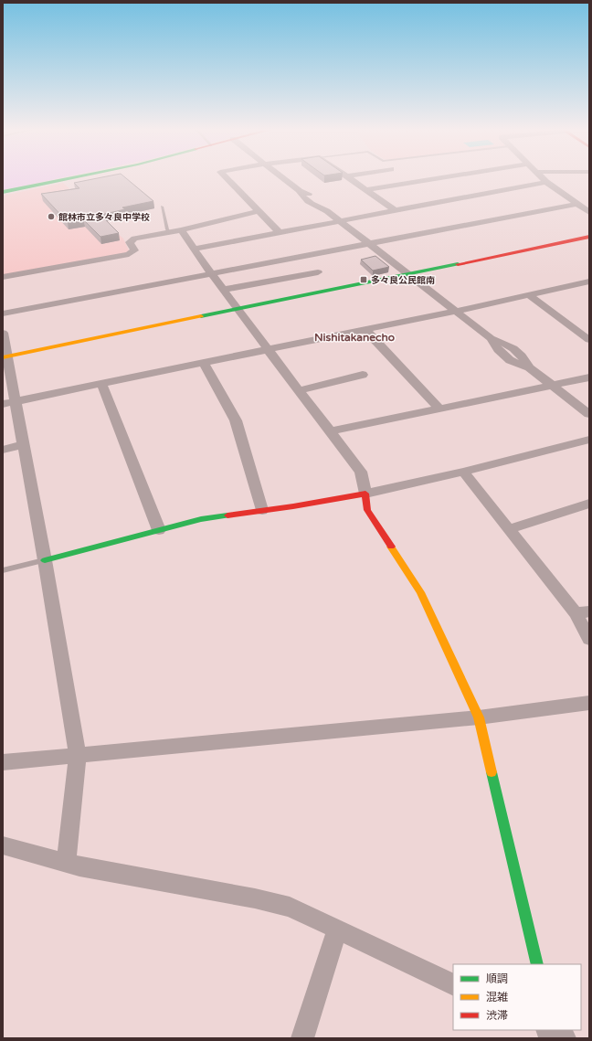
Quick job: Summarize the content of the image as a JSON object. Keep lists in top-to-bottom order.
{
  "districts": ["Nishitakanecho"],
  "places": {
    "other": ["館林市立多々良中学校"],
    "transit": ["多々良公民館南"]
  },
  "legend": ["順調", "混雑", "渋滞"]
}
